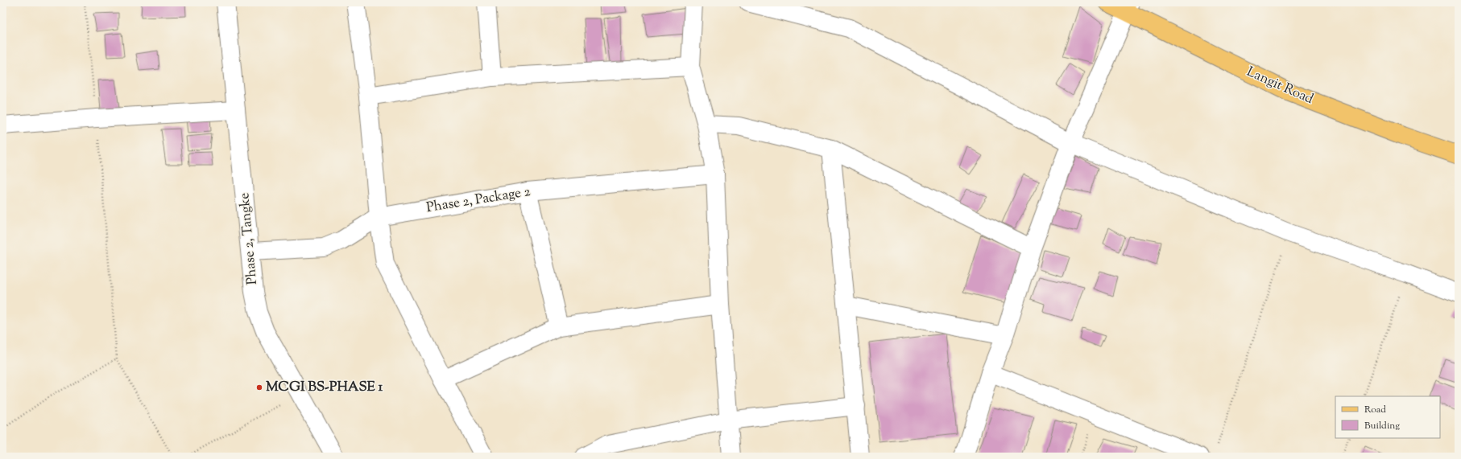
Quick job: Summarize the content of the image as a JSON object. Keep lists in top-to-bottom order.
{
  "streets": {
    "main road": ["Langit Road"],
    "street": ["Phase 2, Package 2", "Phase 2, Tangke"]
  },
  "crossings": [
    ["Phase 2, Package 2", "Phase 2, Tangke"]
  ],
  "places": ["MCGI BS-PHASE 1"],
  "legend": ["Road", "Building"]
}
